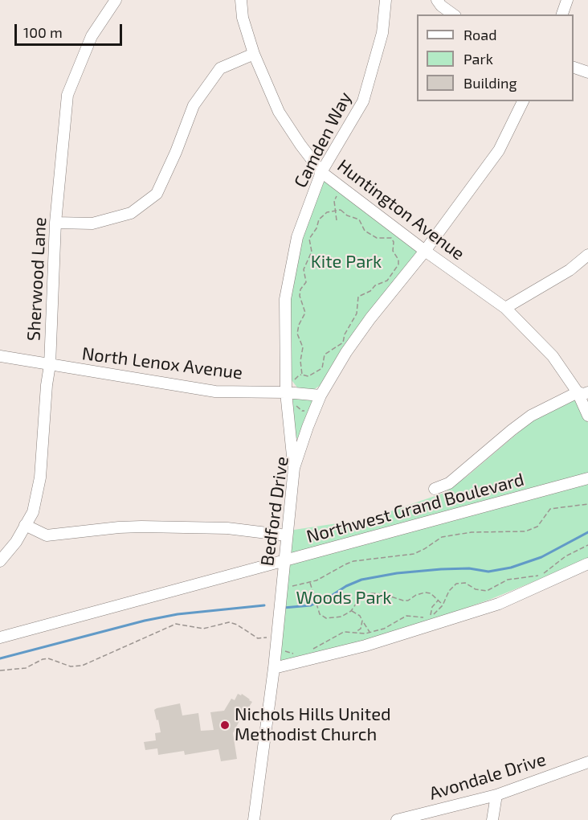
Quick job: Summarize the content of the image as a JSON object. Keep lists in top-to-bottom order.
{
  "streets": {
    "street": [
      "Camden Way",
      "Huntington Avenue",
      "Sherwood Lane",
      "North Lenox Avenue",
      "Northwest Grand Boulevard",
      "Bedford Drive",
      "Avondale Drive"
    ]
  },
  "crossings": [
    ["Camden Way", "Huntington Avenue"],
    ["Camden Way", "North Lenox Avenue"],
    ["Camden Way", "Bedford Drive"],
    ["Huntington Avenue", "Northwest Grand Boulevard"],
    ["Huntington Avenue", "Bedford Drive"],
    ["Sherwood Lane", "North Lenox Avenue"],
    ["Sherwood Lane", "Northwest Grand Boulevard"],
    ["North Lenox Avenue", "Bedford Drive"],
    ["Northwest Grand Boulevard", "Bedford Drive"]
  ],
  "parks": ["Kite Park", "Woods Park"],
  "places": ["Nichols Hills United Methodist Church"],
  "legend": ["Road", "Park", "Building"],
  "scale_bar": "100 m"
}
